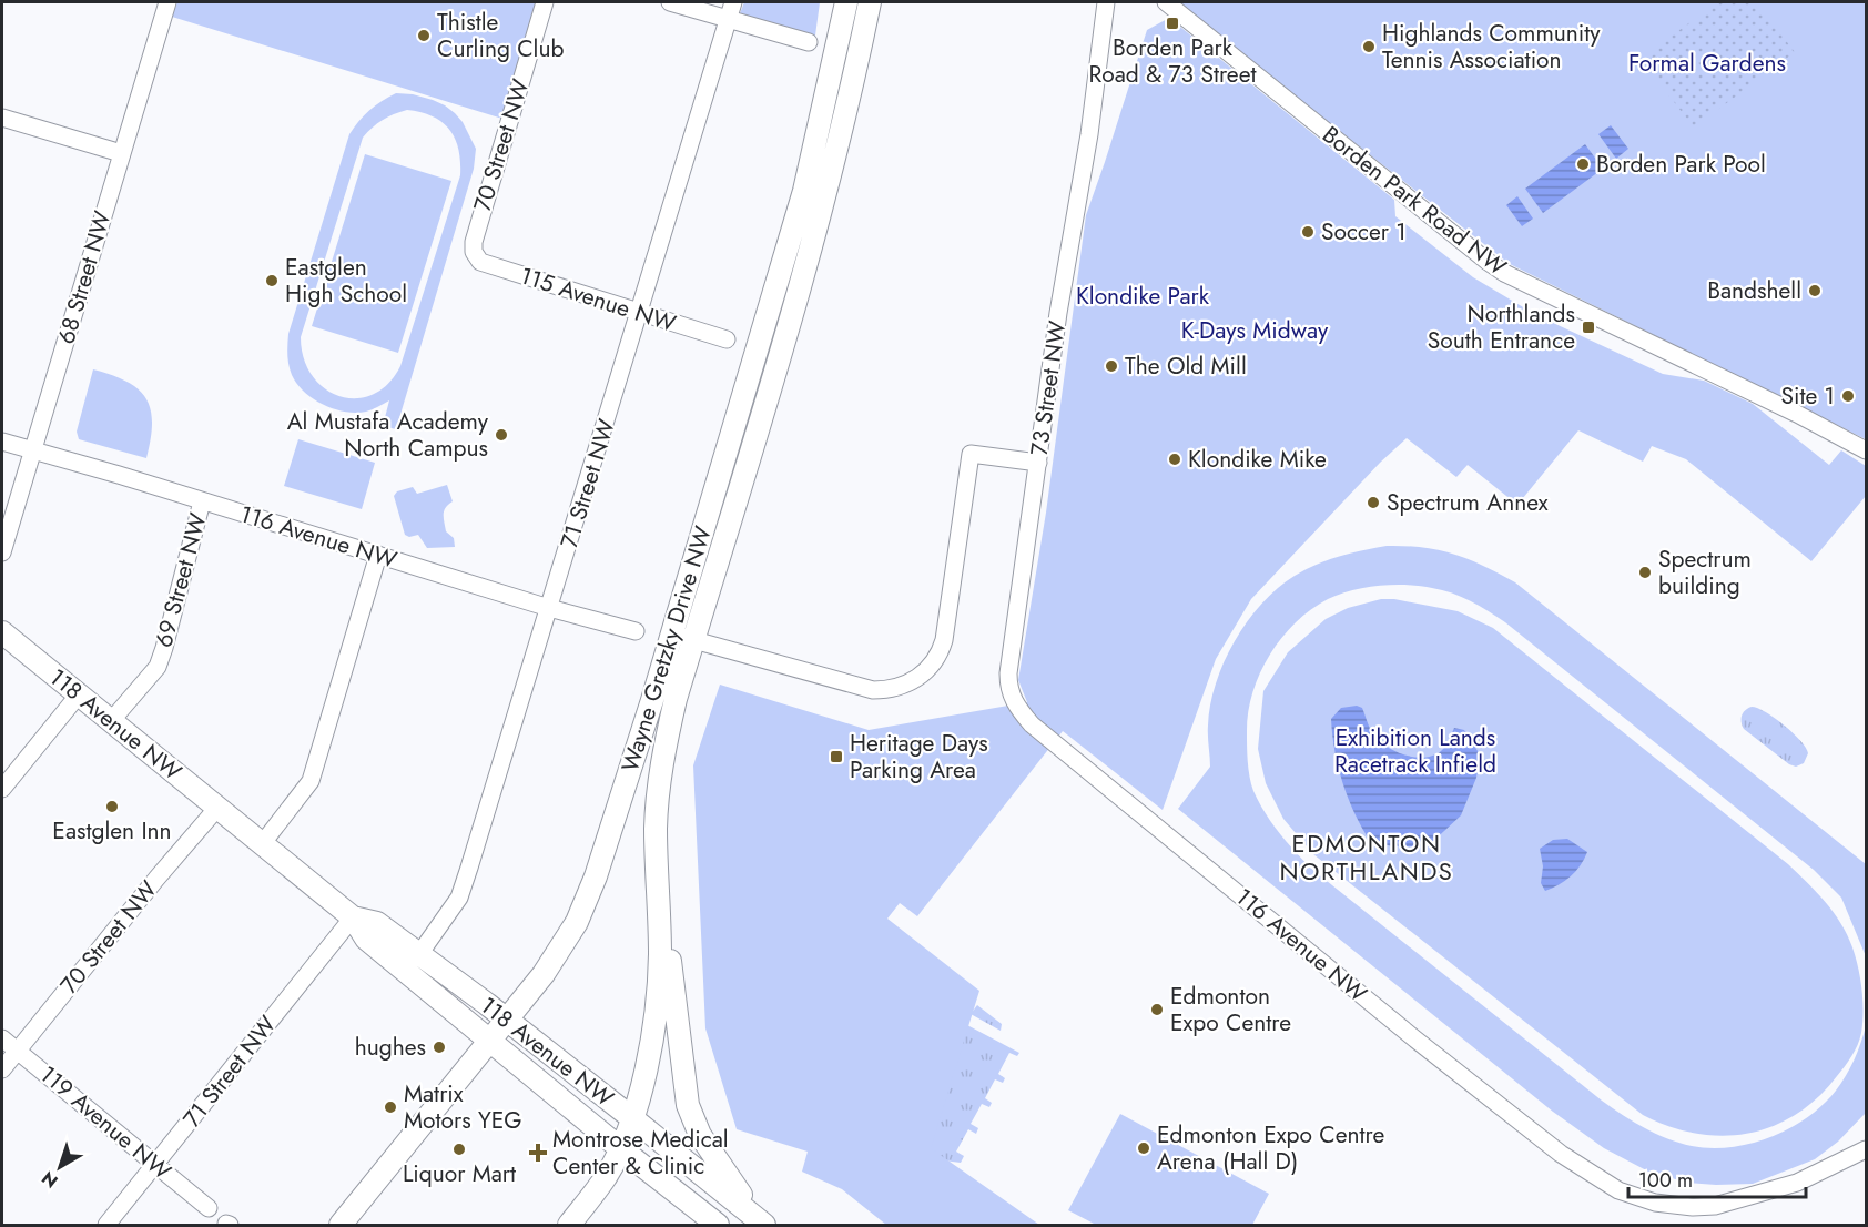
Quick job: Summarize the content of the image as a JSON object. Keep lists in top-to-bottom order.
{
  "streets": {
    "main road": ["Wayne Gretzky Drive NW", "118 Avenue NW"],
    "street": [
      "70 Street NW",
      "Borden Park Road NW",
      "68 Street NW",
      "115 Avenue NW",
      "73 Street NW",
      "71 Street NW",
      "116 Avenue NW",
      "69 Street NW",
      "119 Avenue NW"
    ]
  },
  "crossings": [
    ["70 Street NW", "115 Avenue NW"],
    ["70 Street NW", "118 Avenue NW"],
    ["70 Street NW", "119 Avenue NW"],
    ["68 Street NW", "116 Avenue NW"],
    ["115 Avenue NW", "71 Street NW"],
    ["73 Street NW", "116 Avenue NW"],
    ["71 Street NW", "116 Avenue NW"],
    ["71 Street NW", "118 Avenue NW"],
    ["71 Street NW", "119 Avenue NW"],
    ["116 Avenue NW", "69 Street NW"],
    ["69 Street NW", "118 Avenue NW"],
    ["Wayne Gretzky Drive NW", "118 Avenue NW"]
  ],
  "districts": ["EDMONTON NORTHLANDS"],
  "parks": [
    "Formal Gardens",
    "Klondike Park",
    "K-Days Midway",
    "Exhibition Lands Racetrack Infield"
  ],
  "places": {
    "transit": ["Borden Park Road & 73 Street", "Northlands South Entrance", "Heritage Days Parking Area"],
    "other": [
      "Thistle Curling Club",
      "Highlands Community Tennis Association",
      "Borden Park Pool",
      "Soccer 1",
      "Eastglen High School",
      "Bandshell",
      "The Old Mill",
      "Site 1",
      "Al Mustafa Academy North Campus",
      "Klondike Mike",
      "Spectrum Annex",
      "Spectrum building",
      "Eastglen Inn",
      "Edmonton Expo Centre",
      "hughes",
      "Matrix Motors YEG",
      "Edmonton Expo Centre Arena (Hall D)",
      "Liquor Mart"
    ],
    "health": ["Montrose Medical Center & Clinic"]
  },
  "scale_bar": "100 m",
  "north": "bottom left"
}
